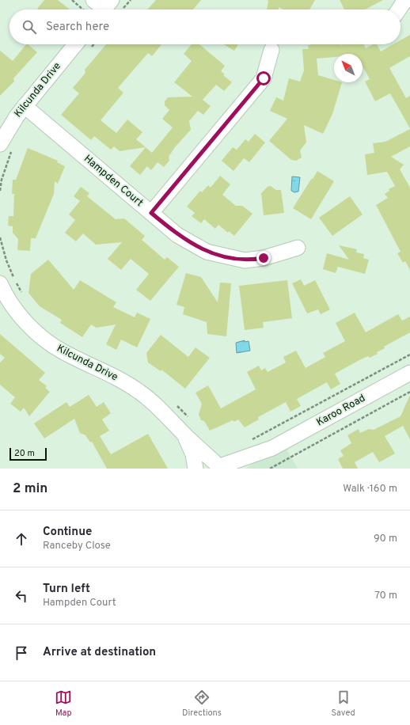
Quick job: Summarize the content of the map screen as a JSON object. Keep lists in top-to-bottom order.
{
  "streets": {
    "street": ["Kilcunda Drive", "Hampden Court", "Karoo Road"]
  },
  "crossings": [
    ["Kilcunda Drive", "Hampden Court"],
    ["Kilcunda Drive", "Karoo Road"]
  ],
  "scale_bar": "20 m",
  "north": "top left",
  "page": {
    "search": "Search here",
    "scale": "20 m",
    "heading": ["2 min", "Walk · 160 m"],
    "list": [
      ["Continue", "Ranceby Close", "90 m"],
      ["Turn left", "Hampden Court", "70 m"],
      "Arrive at destination"
    ],
    "nav": ["Map", "Directions", "Saved"]
  }
}
